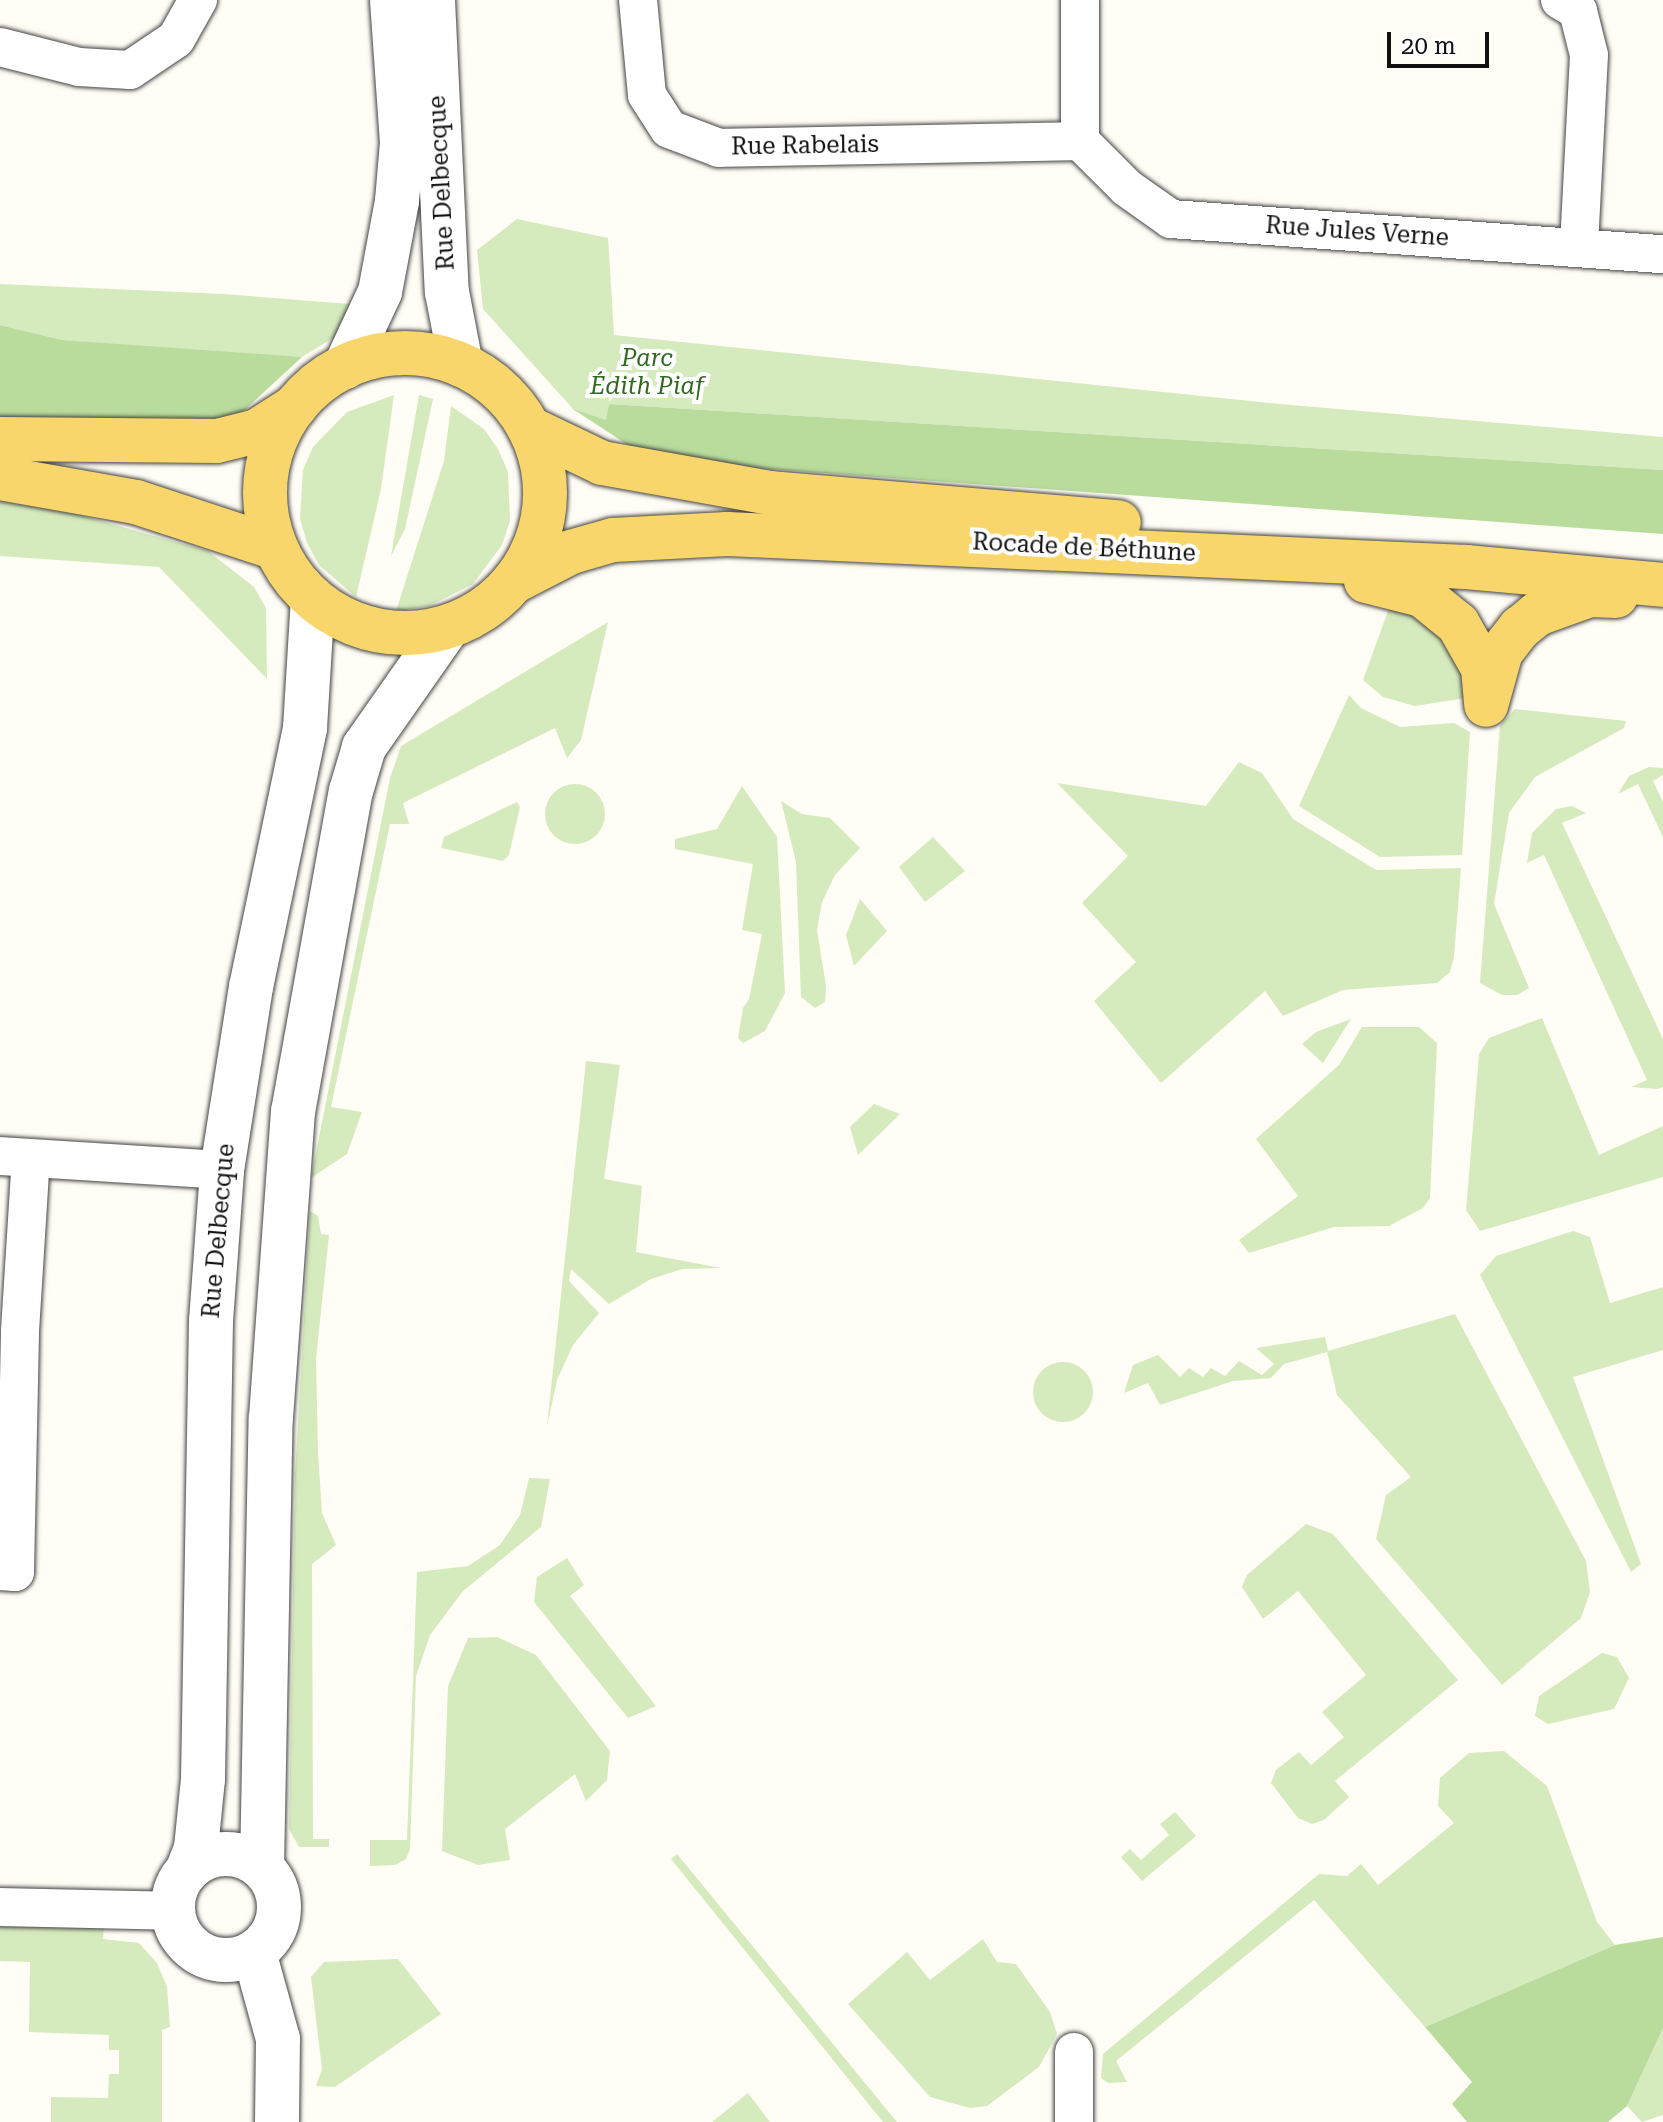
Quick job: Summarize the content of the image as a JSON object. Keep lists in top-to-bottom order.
{
  "streets": {
    "main road": ["Rocade de Béthune"],
    "street": ["Rue Rabelais", "Rue Delbecque", "Rue Jules Verne"]
  },
  "crossings": [
    ["Rue Rabelais", "Rue Jules Verne"],
    ["Rue Delbecque", "Rocade de Béthune"]
  ],
  "parks": ["Parc Édith Piaf"],
  "scale_bar": "20 m"
}
